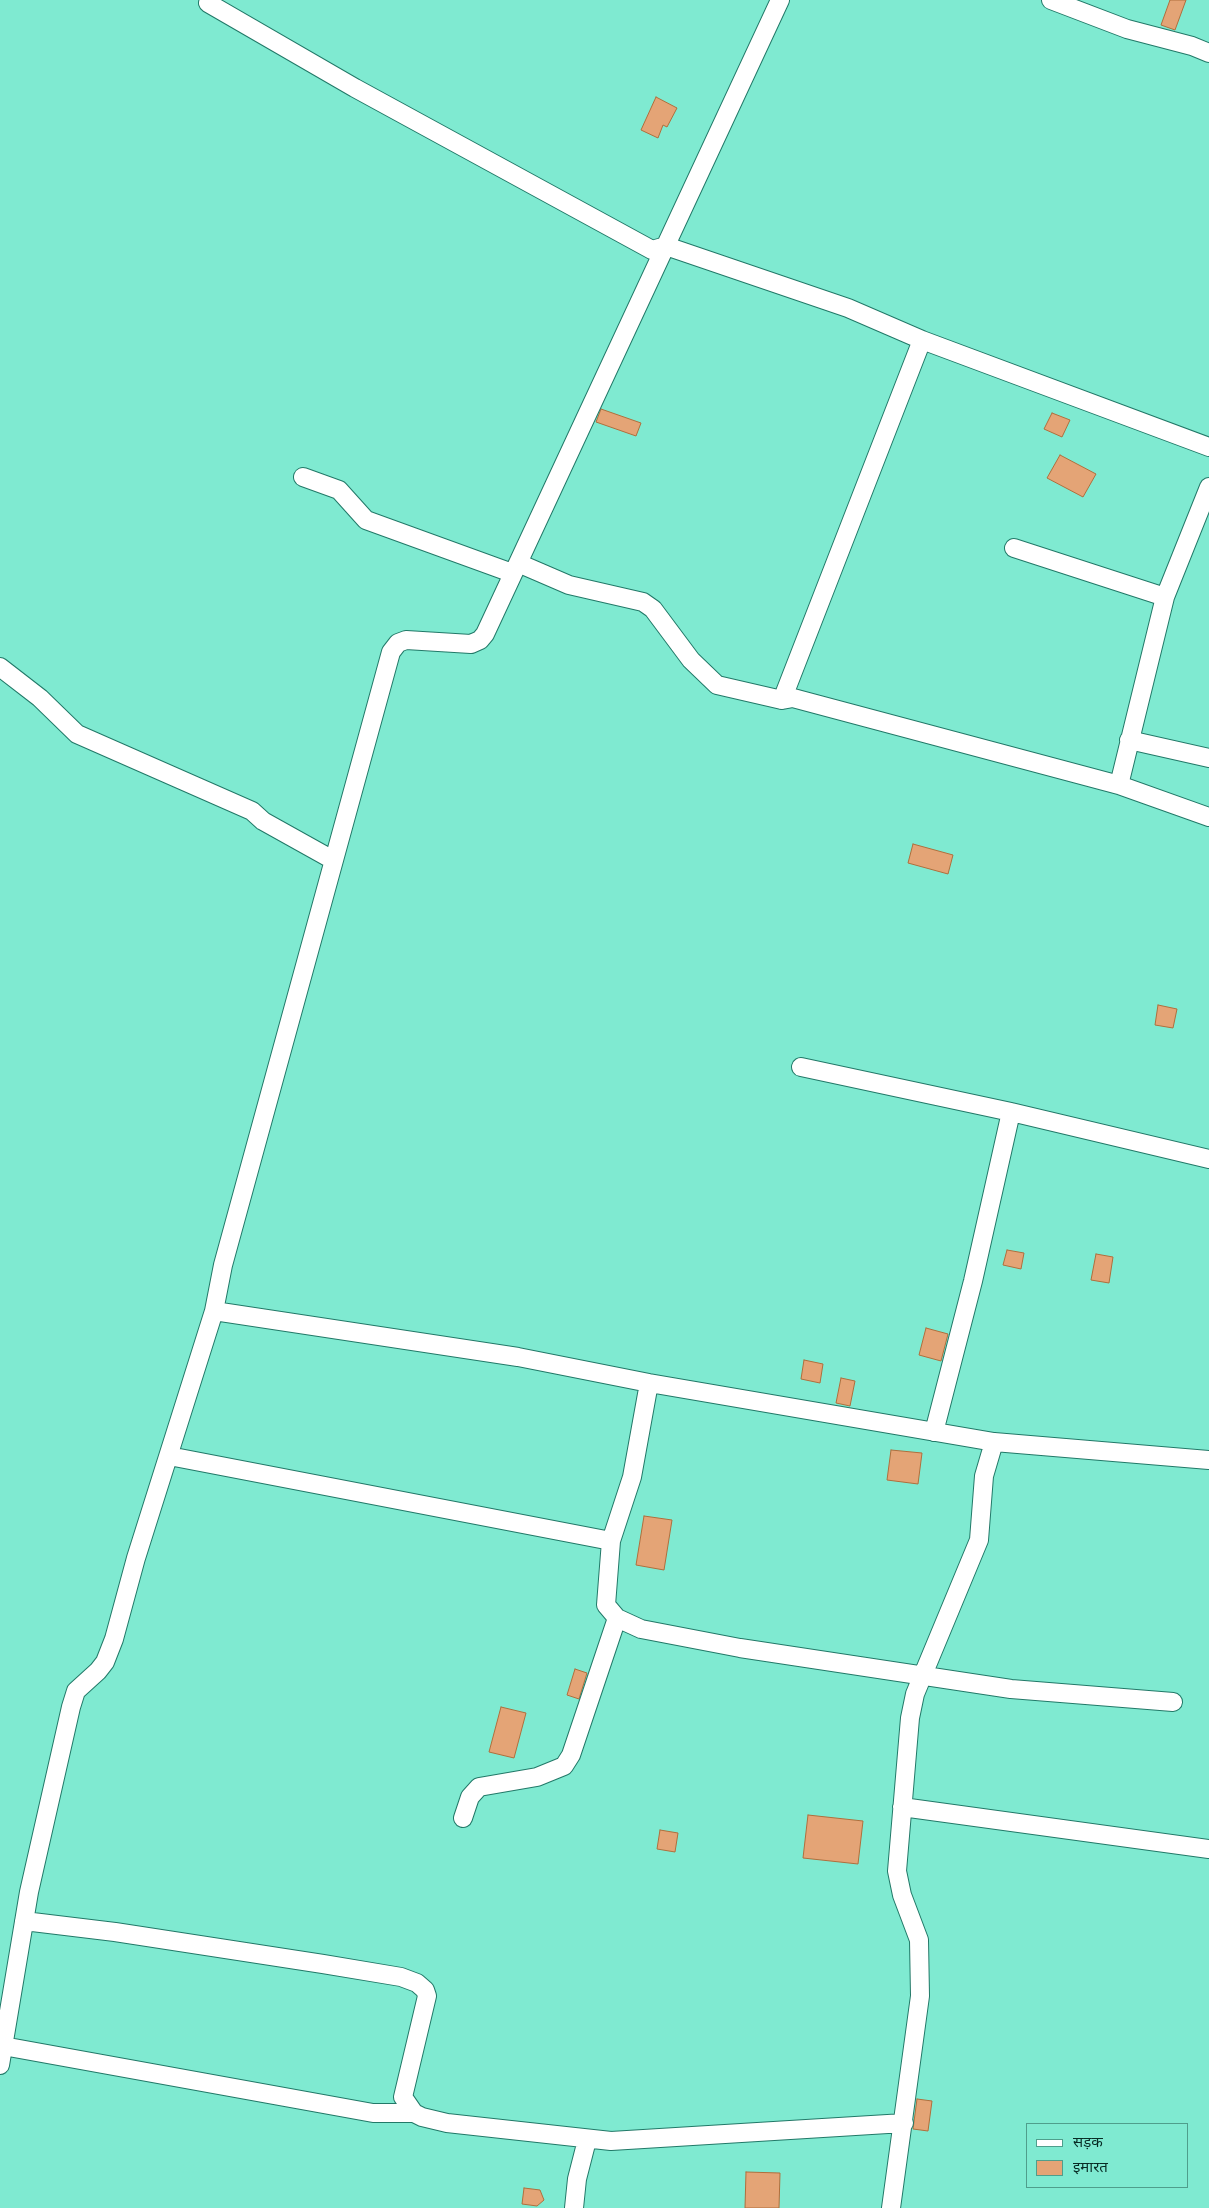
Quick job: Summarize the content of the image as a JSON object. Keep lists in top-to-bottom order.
{
  "legend": ["सड़क", "इमारत"]
}
